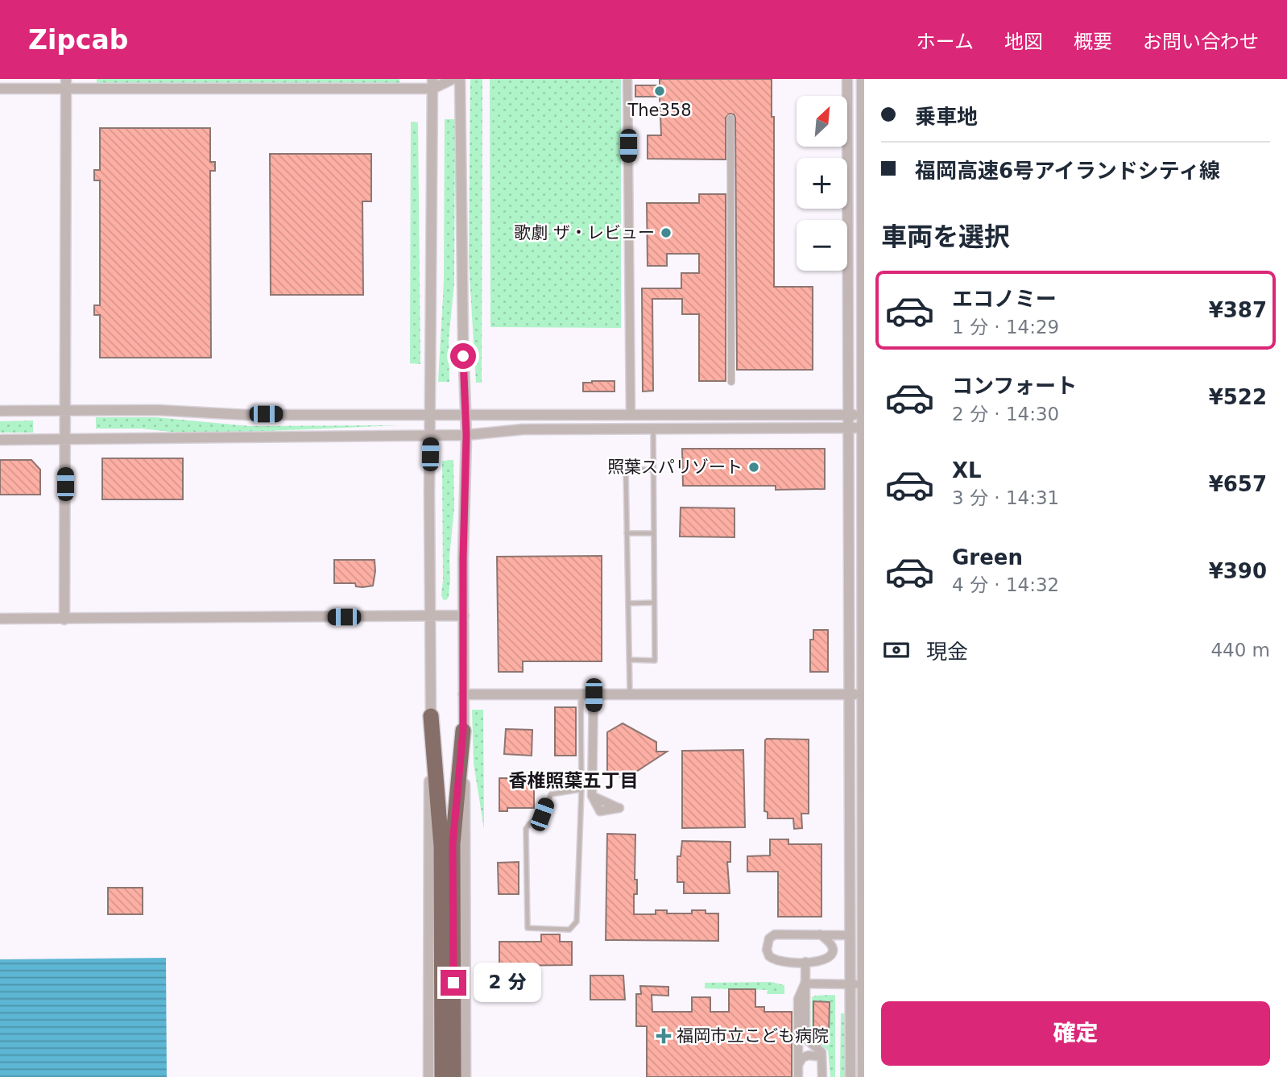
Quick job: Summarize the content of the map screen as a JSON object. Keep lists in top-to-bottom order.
{
  "districts": ["香椎照葉五丁目"],
  "places": {
    "other": ["The358", "歌劇 ザ・レビュー", "照葉スパリゾート"],
    "health": ["福岡市立こども病院"]
  },
  "north": "top right",
  "page": {
    "header": "Zipcab",
    "nav": [
      "ホーム",
      "地図",
      "概要",
      "お問い合わせ"
    ],
    "banner": ["乗車地", "福岡高速6号アイランドシティ線"],
    "map_buttons": ["+", "−"],
    "heading": "車両を選択",
    "list": [
      {
        "name": "エコノミー",
        "note": "1 分 · 14:29",
        "value": "¥387"
      },
      {
        "name": "コンフォート",
        "note": "2 分 · 14:30",
        "value": "¥522"
      },
      {
        "name": "XL",
        "note": "3 分 · 14:31",
        "value": "¥657"
      },
      {
        "name": "Green",
        "note": "4 分 · 14:32",
        "value": "¥390"
      }
    ],
    "pay": ["現金", "440 m"],
    "bubble": "2 分",
    "buttons": "確定"
  }
}
